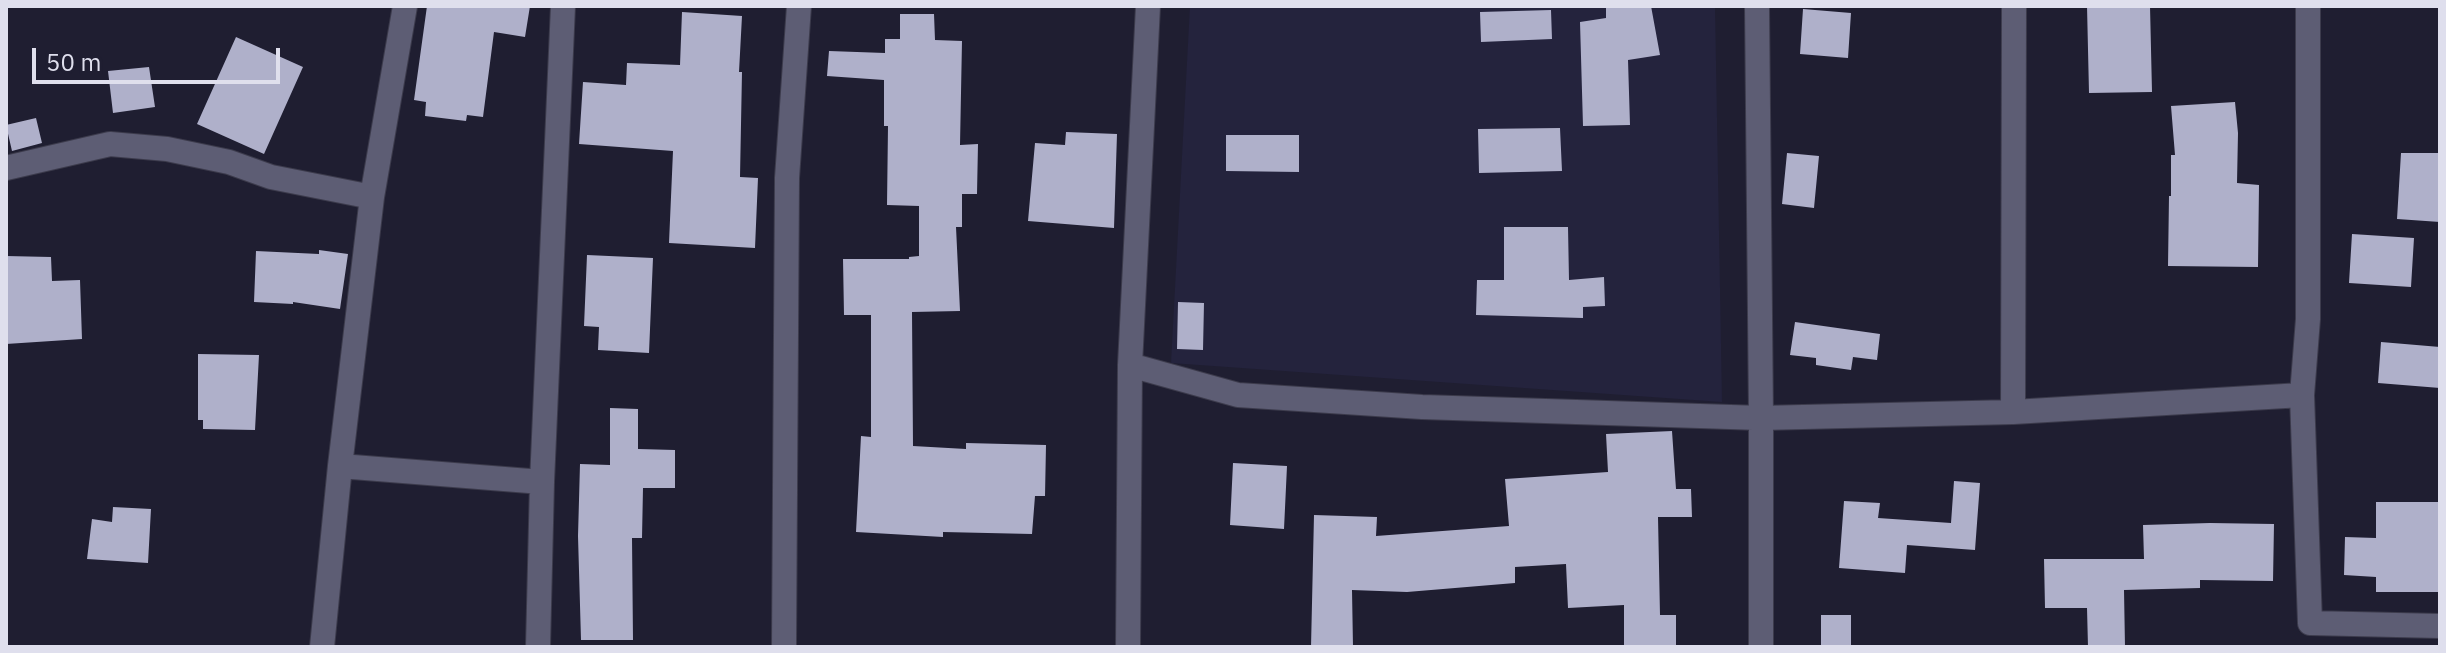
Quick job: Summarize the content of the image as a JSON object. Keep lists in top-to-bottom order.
{
  "scale_bar": "50 m"
}
